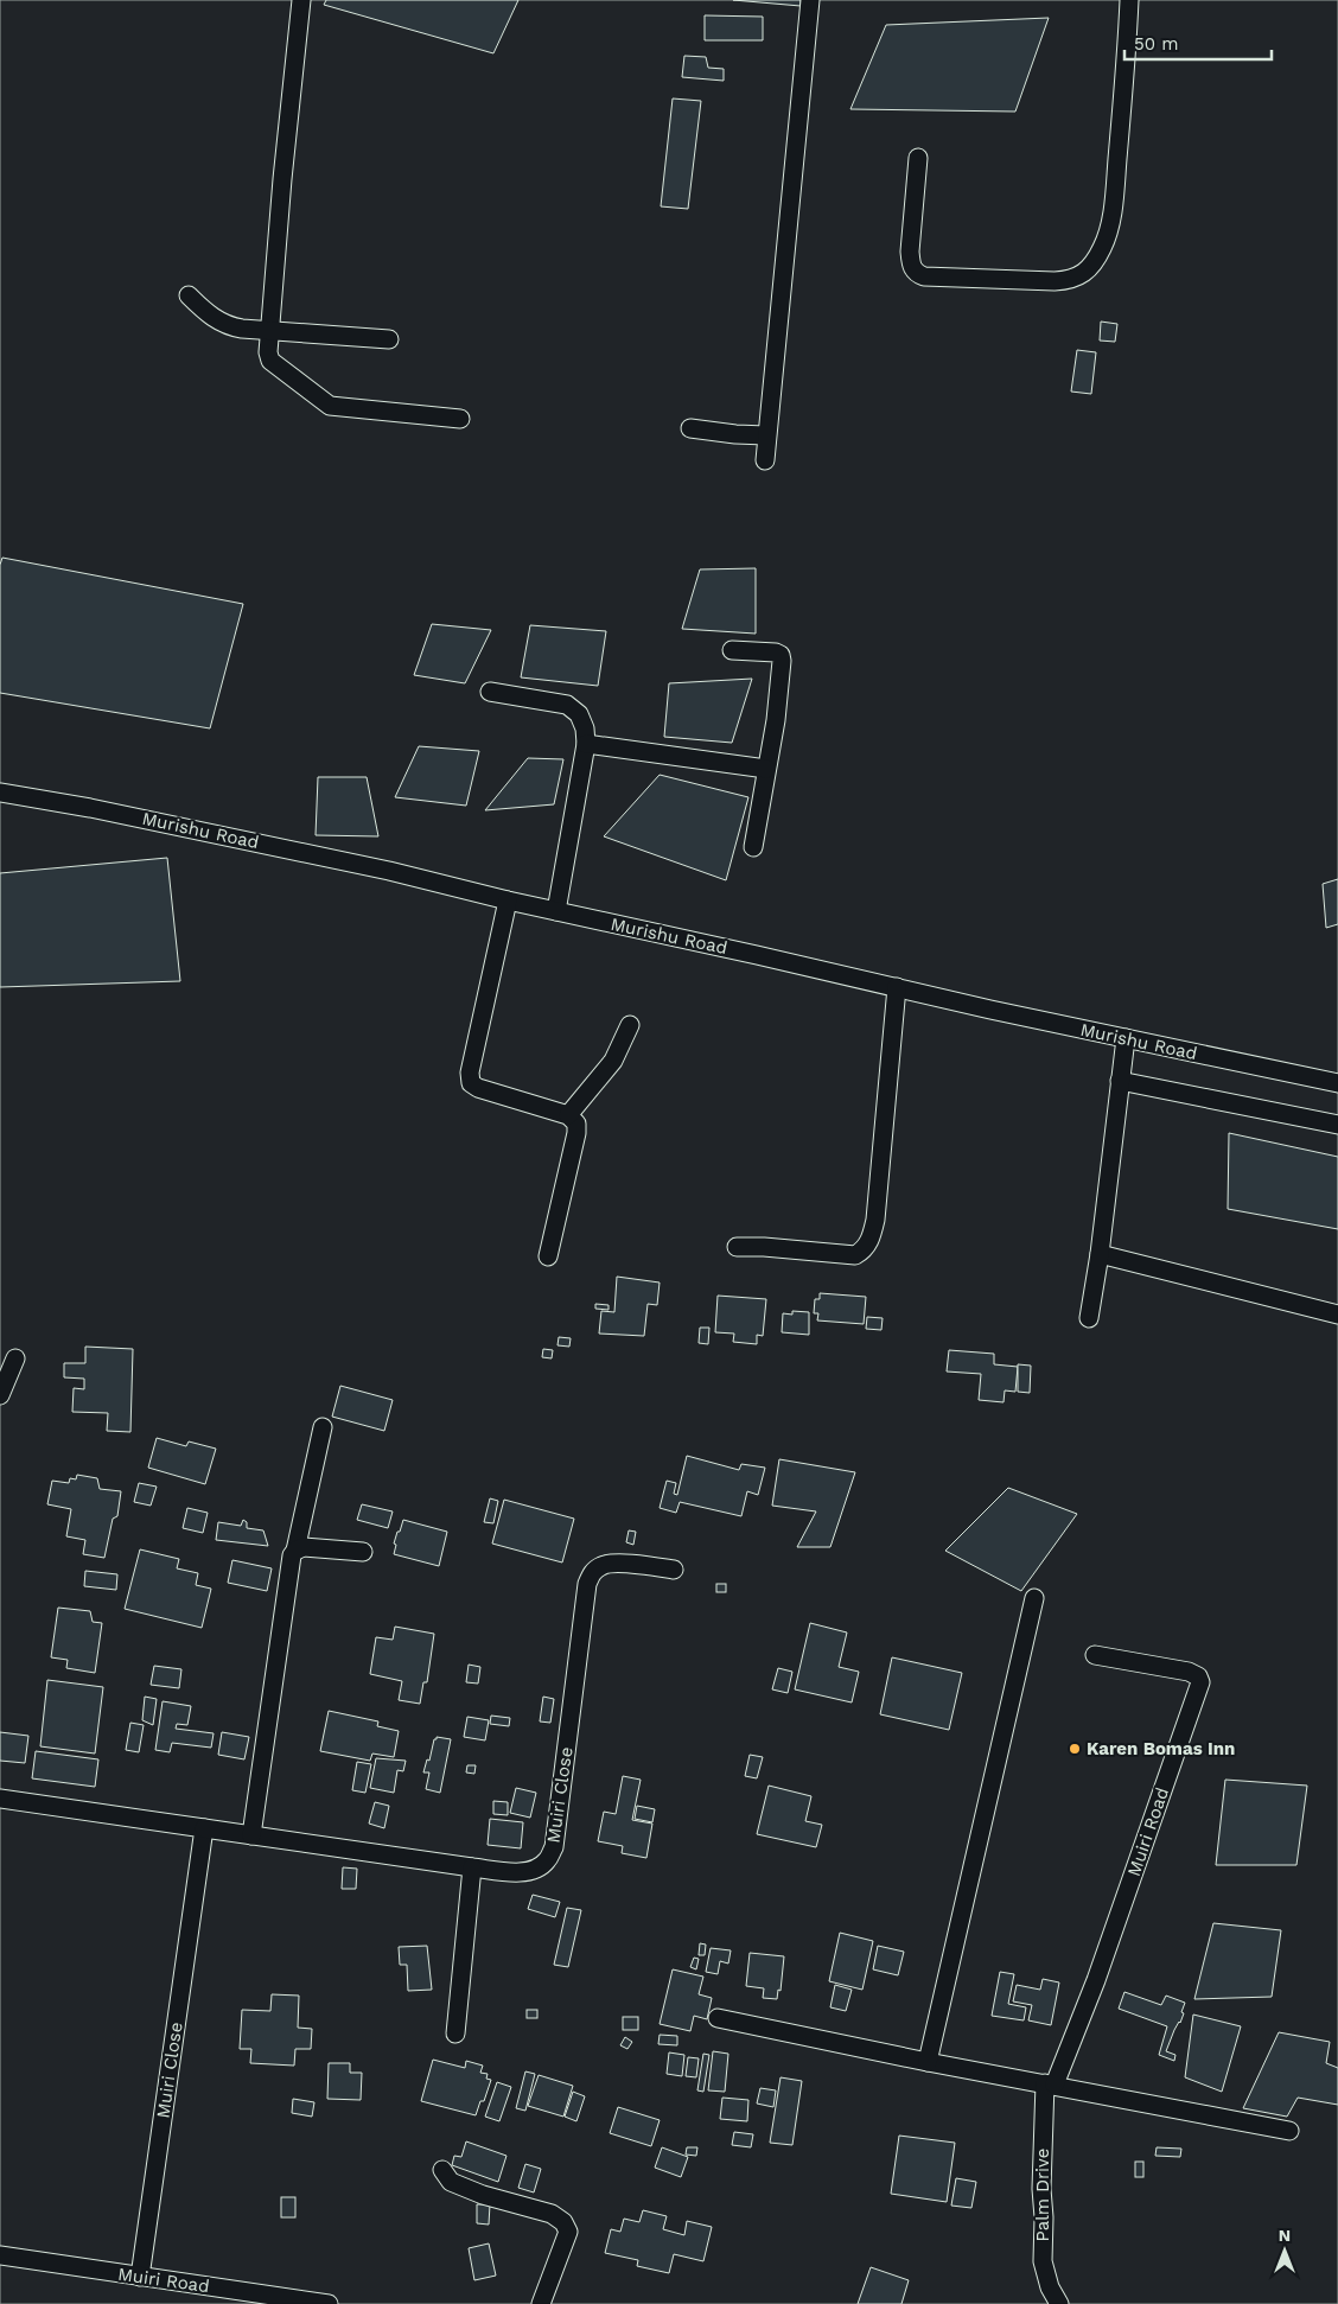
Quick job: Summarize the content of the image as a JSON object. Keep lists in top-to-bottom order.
{
  "streets": {
    "street": [
      "Murishu Road",
      "Muiri Close",
      "Muiri Road",
      "Palm Drive"
    ]
  },
  "crossings": [
    ["Muiri Close", "Muiri Road"],
    ["Muiri Road", "Palm Drive"]
  ],
  "places": ["Karen Bomas Inn"],
  "scale_bar": "50 m",
  "north": "top"
}
